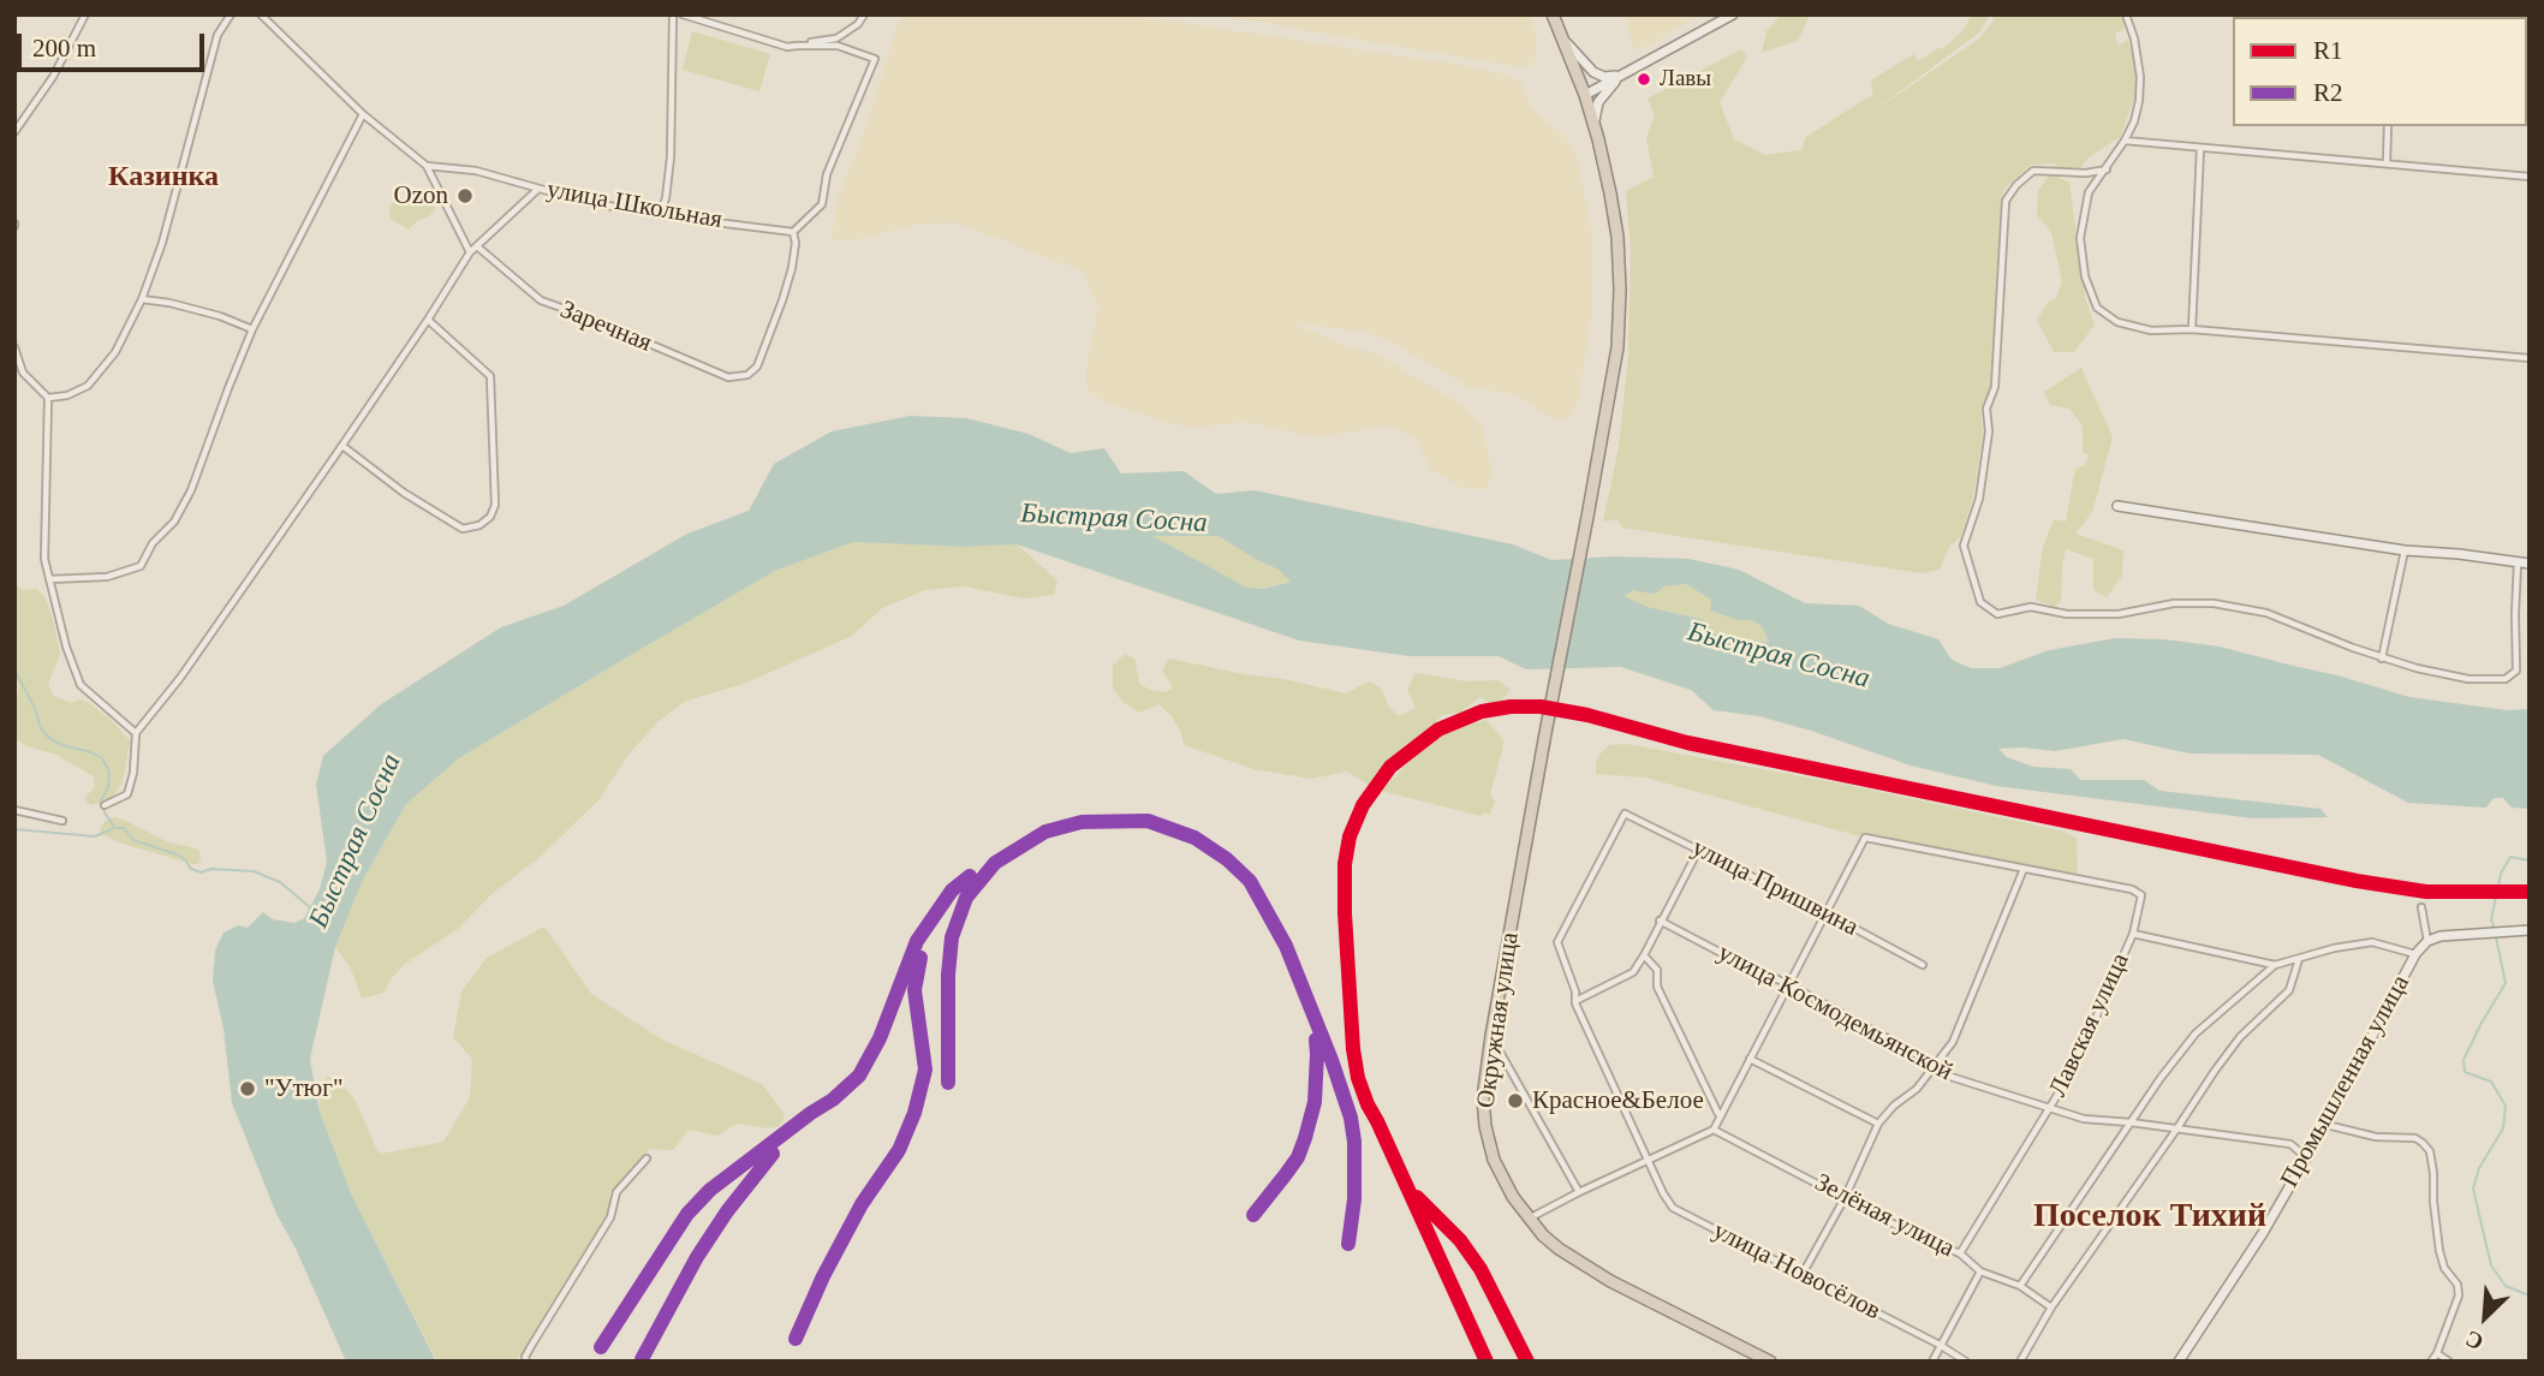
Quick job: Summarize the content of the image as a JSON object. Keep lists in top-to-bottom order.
{
  "streets": {
    "highway": ["Окружная улица"],
    "street": [
      "улица Школьная",
      "Заречная",
      "улица Пришвина",
      "улица Космодемьянской",
      "Лавская улица",
      "Промышленная улица",
      "Зелёная улица",
      "улица Новосёлов"
    ]
  },
  "crossings": [
    ["улица Школьная", "Заречная"],
    ["улица Пришвина", "улица Новосёлов"],
    ["улица Космодемьянской", "Лавская улица"],
    ["улица Космодемьянской", "Промышленная улица"],
    ["Лавская улица", "Зелёная улица"]
  ],
  "districts": ["Казинка", "Поселок Тихий"],
  "water": ["Быстрая Сосна"],
  "places": [
    "Лавы",
    "Ozon",
    "\"Утюг\"",
    "Красное&Белое"
  ],
  "lines": ["transit line R1", "transit line R2"],
  "legend": ["R1", "R2"],
  "scale_bar": "200 m",
  "north": "bottom left"
}
